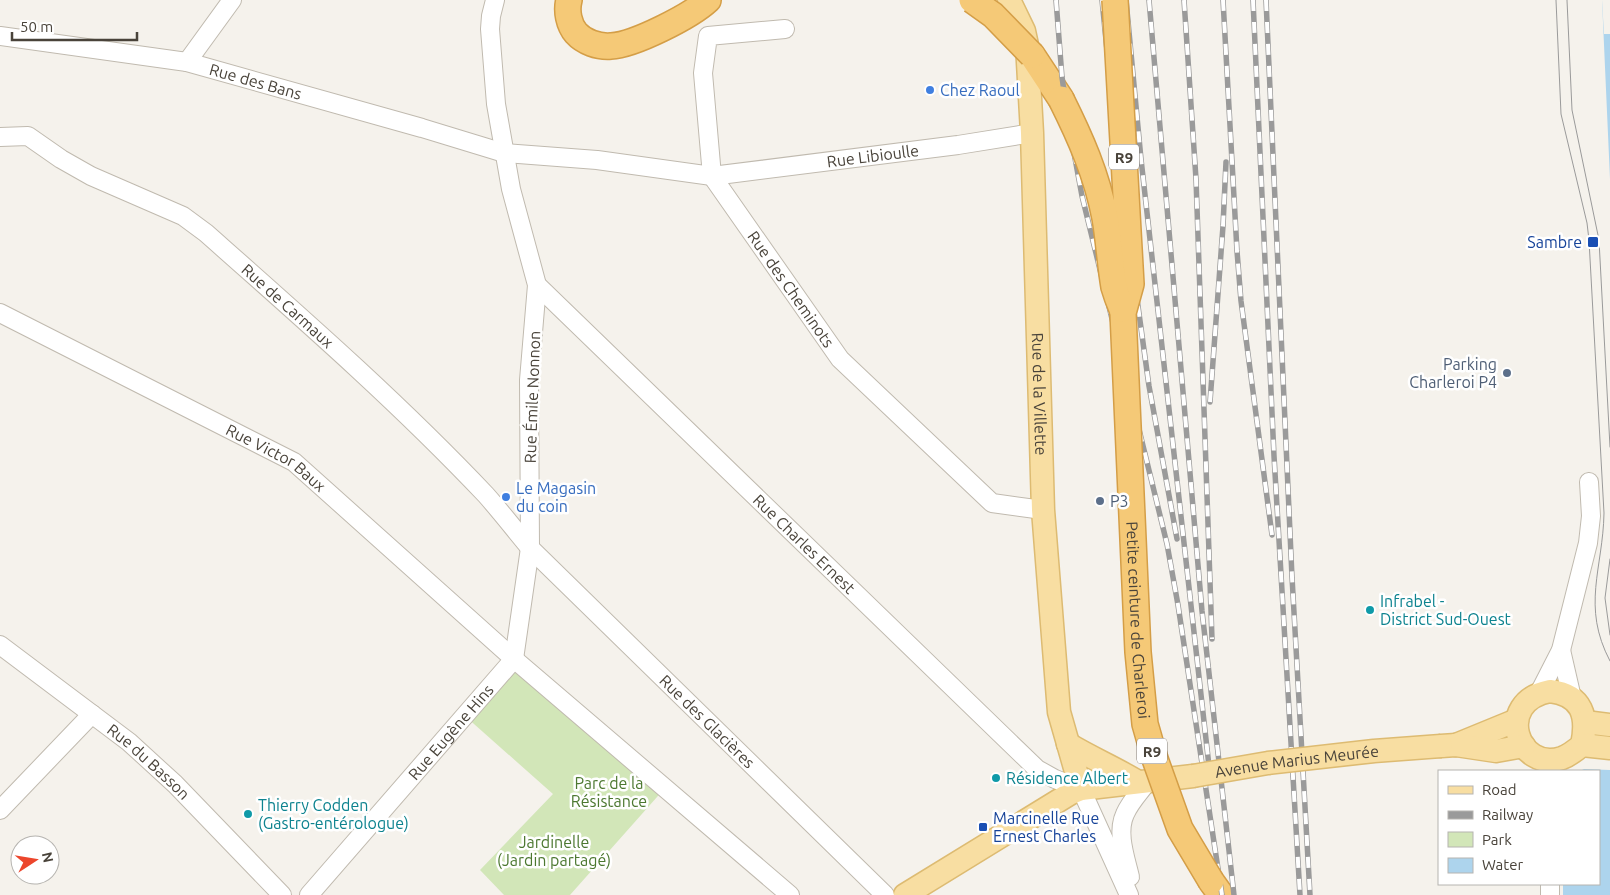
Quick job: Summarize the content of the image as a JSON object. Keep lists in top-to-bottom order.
{
  "streets": {
    "highway": ["R9", "Petite ceinture de Charleroi"],
    "main road": ["Rue de la Villette", "Avenue Marius Meurée"],
    "street": [
      "Rue des Bans",
      "Rue Libioulle",
      "Rue des Cheminots",
      "Rue de Carmaux",
      "Rue Émile Nonnon",
      "Rue Victor Baux",
      "Rue Charles Ernest",
      "Rue des Glacières",
      "Rue Eugène Hins",
      "Rue du Basson"
    ]
  },
  "crossings": [
    ["Rue Libioulle", "Rue des Cheminots"],
    ["Rue Libioulle", "Rue de la Villette"],
    ["Rue des Cheminots", "Rue de la Villette"],
    ["Rue de Carmaux", "Rue Émile Nonnon"],
    ["Rue de Carmaux", "Rue des Glacières"],
    ["Rue de la Villette", "Rue Charles Ernest"],
    ["Rue de la Villette", "Avenue Marius Meurée"],
    ["Rue Émile Nonnon", "Rue Victor Baux"],
    ["Rue Émile Nonnon", "Rue Charles Ernest"],
    ["Rue Émile Nonnon", "Rue des Glacières"],
    ["Rue Émile Nonnon", "Rue Eugène Hins"],
    ["Rue Victor Baux", "Rue Eugène Hins"],
    ["Rue Charles Ernest", "Avenue Marius Meurée"]
  ],
  "parks": ["Parc de la Résistance", "Jardinelle (Jardin partagé)"],
  "places": {
    "other": [
      "Chez Raoul",
      "Parking Charleroi P4",
      "Le Magasin du coin",
      "P3",
      "Infrabel - District Sud-Ouest",
      "Résidence Albert",
      "Thierry Codden (Gastro-entérologue)"
    ],
    "transit": ["Sambre", "Marcinelle Rue Ernest Charles"]
  },
  "legend": [
    "Road",
    "Railway",
    "Park",
    "Water"
  ],
  "scale_bar": "50 m",
  "north": "right"
}
